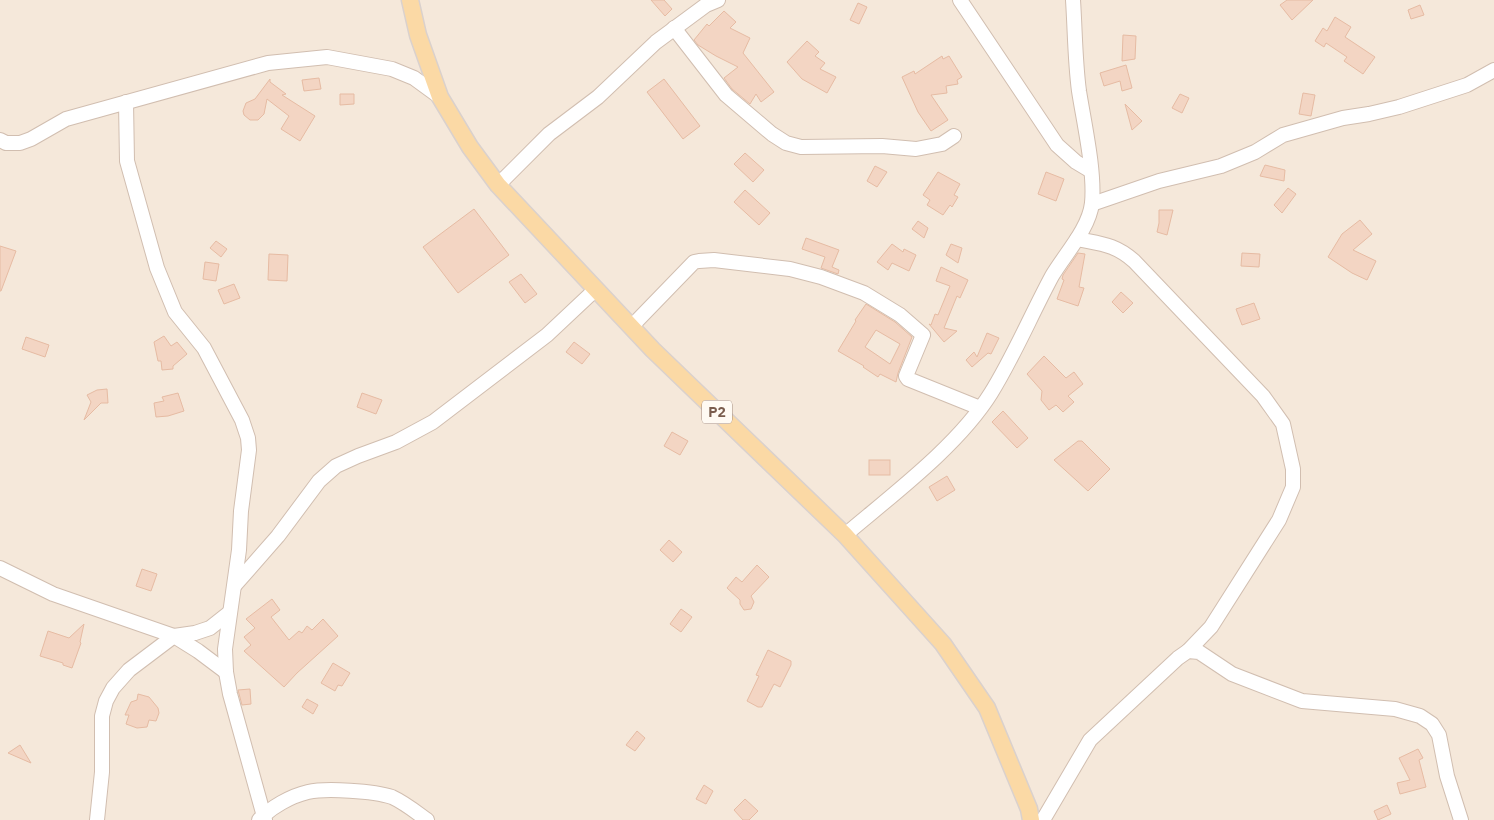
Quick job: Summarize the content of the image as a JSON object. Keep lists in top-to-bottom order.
{
  "streets": {
    "main road": ["P2"]
  }
}
